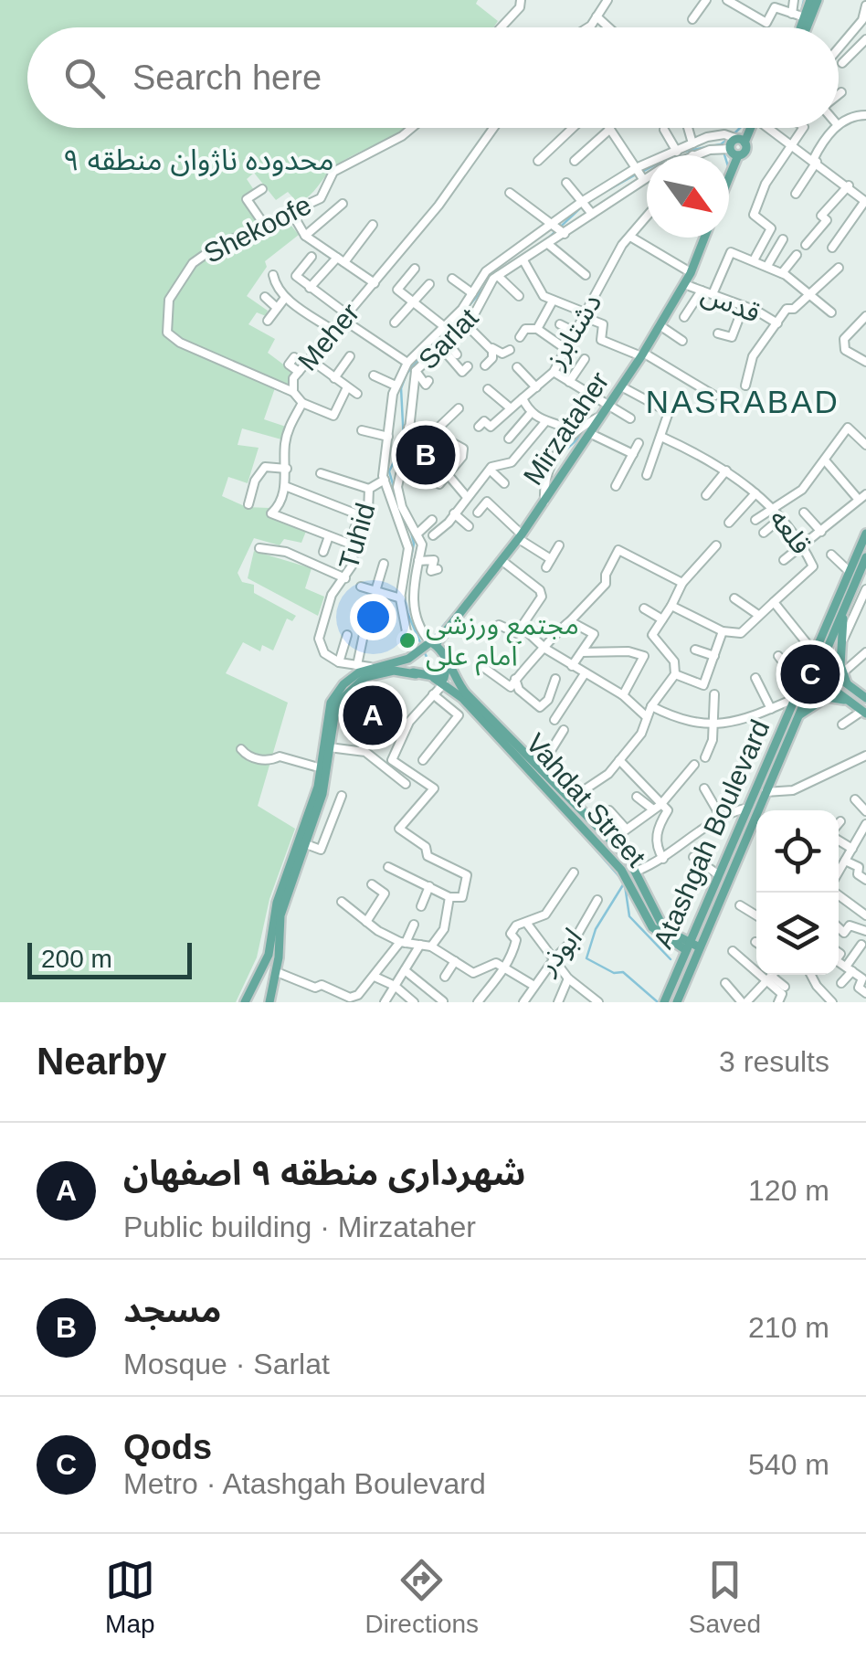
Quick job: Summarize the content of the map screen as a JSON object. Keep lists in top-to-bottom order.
{
  "streets": {
    "main road": ["Mirzataher", "Vahdat Street", "Atashgah Boulevard"],
    "street": [
      "Shekoofe",
      "قدس",
      "دشتابرز",
      "Meher",
      "Sarlat",
      "قلعه",
      "Tuhid",
      "ابوذر"
    ]
  },
  "crossings": [
    ["Shekoofe", "Meher"],
    ["قدس", "Mirzataher"],
    ["Meher", "Tuhid"],
    ["Mirzataher", "Vahdat Street"],
    ["Vahdat Street", "Atashgah Boulevard"]
  ],
  "districts": ["محدوده ناژوان منطقه ۹", "NASRABAD"],
  "places": ["مجتمع ورزشی امام علی"],
  "scale_bar": "200 m",
  "north": "bottom right",
  "page": {
    "search": "Search here",
    "pins": ["B", "C", "A"],
    "scale": "200 m",
    "heading": ["Nearby", "3 results"],
    "list": [
      {
        "mark": "A",
        "name": "شهرداری منطقه ۹ اصفهان",
        "note": "Public building · Mirzataher",
        "value": "120 m"
      },
      {
        "mark": "B",
        "name": "مسجد",
        "note": "Mosque · Sarlat",
        "value": "210 m"
      },
      {
        "mark": "C",
        "name": "Qods",
        "note": "Metro · Atashgah Boulevard",
        "value": "540 m"
      }
    ],
    "nav": ["Map", "Directions", "Saved"]
  }
}
